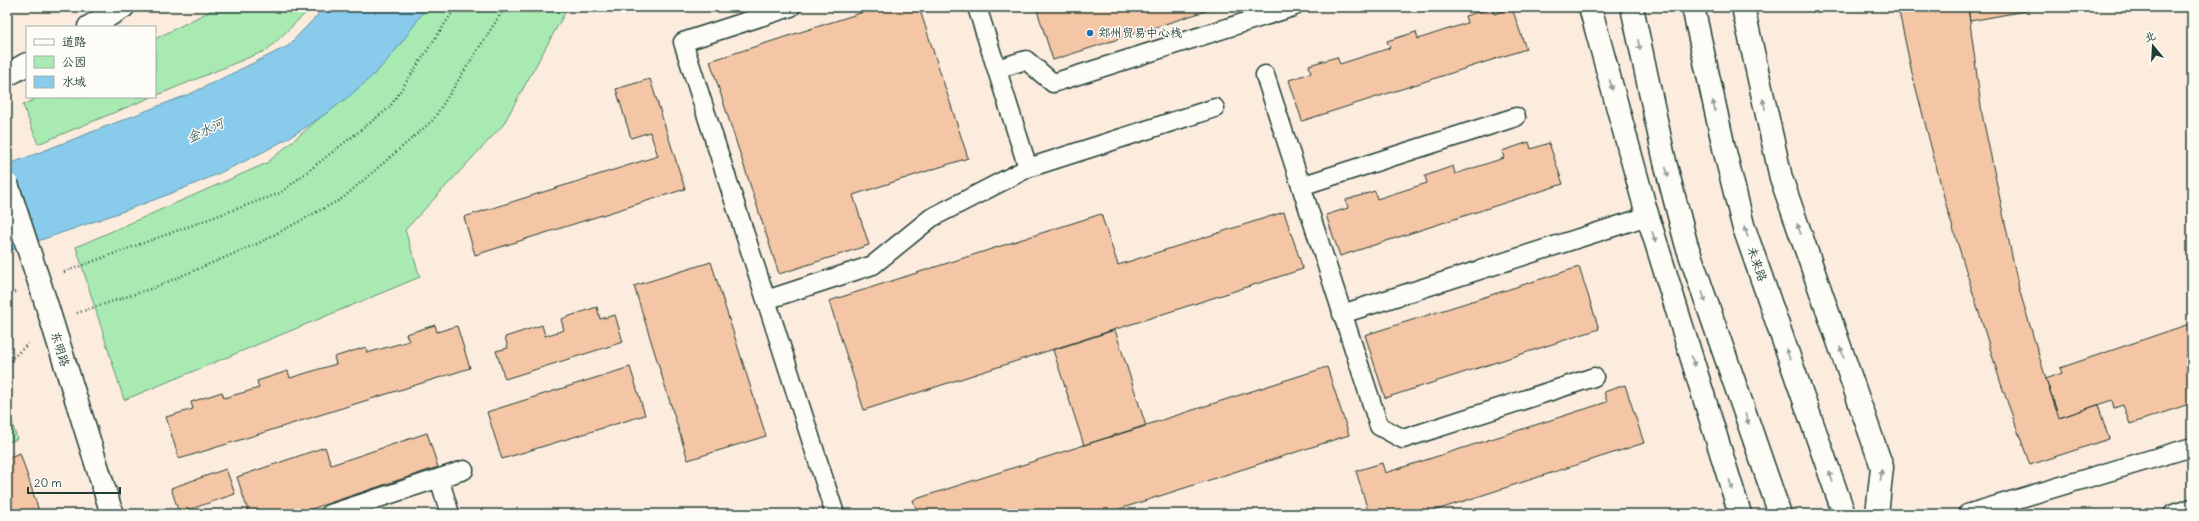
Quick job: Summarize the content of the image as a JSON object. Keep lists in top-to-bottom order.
{
  "streets": {
    "main road": ["未来路", "东明路"]
  },
  "water": ["金水河"],
  "places": ["郑州贸易中心栈"],
  "legend": ["道路", "公园", "水域"],
  "scale_bar": "20 m",
  "north": "top"
}
